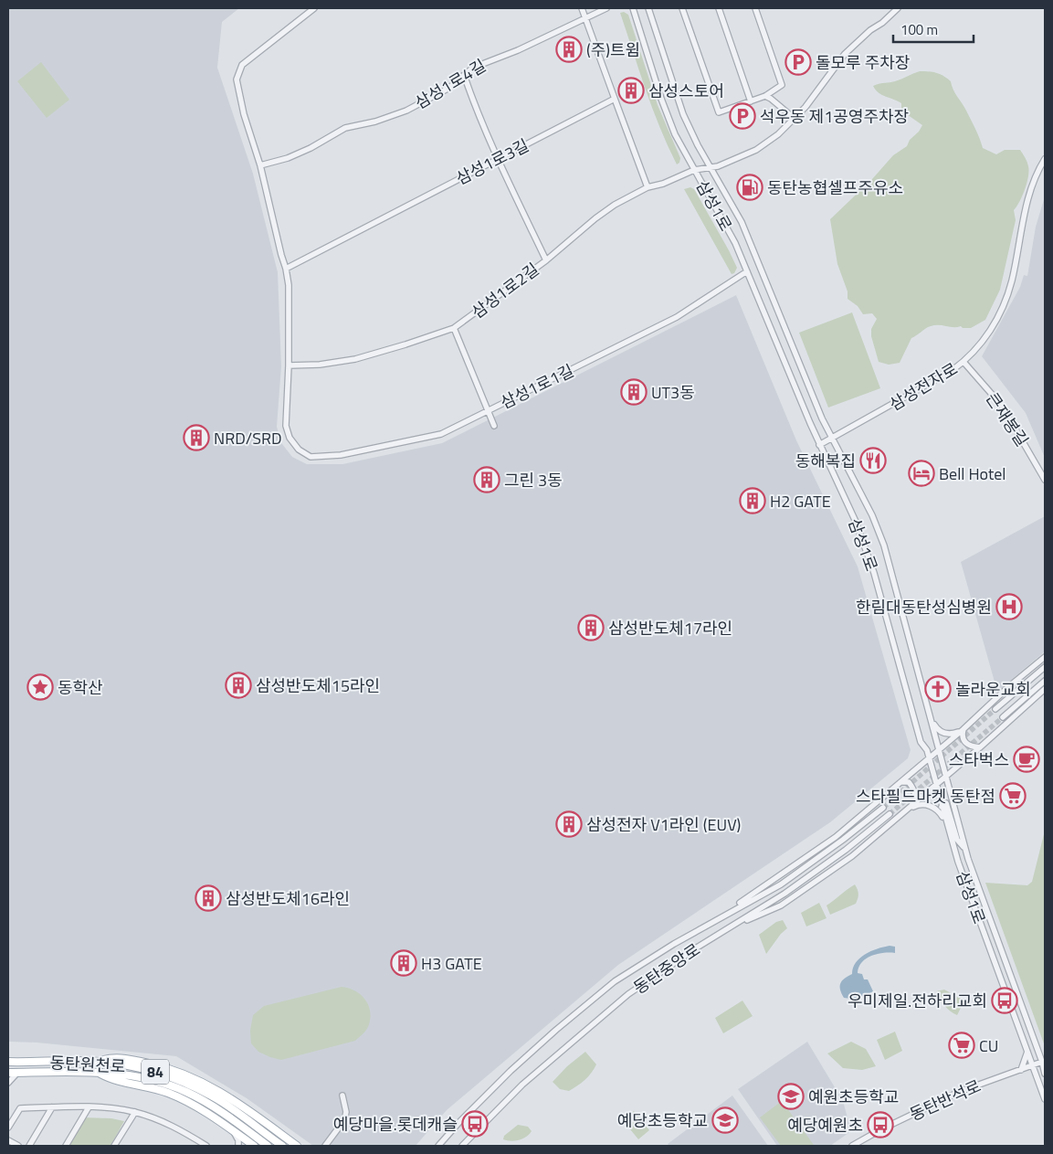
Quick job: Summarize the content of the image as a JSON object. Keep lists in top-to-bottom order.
{
  "streets": {
    "main road": ["동탄원천로", "84"],
    "street": [
      "삼성1로4길",
      "삼성1로3길",
      "삼성1로",
      "삼성1로2길",
      "삼성1로1길",
      "삼성전자로",
      "큰재봉길",
      "동탄중앙로",
      "동탄반석로"
    ]
  },
  "crossings": [
    ["삼성1로", "삼성1로2길"],
    ["삼성1로", "삼성1로1길"],
    ["삼성1로", "삼성전자로"],
    ["삼성1로", "동탄반석로"],
    ["삼성1로2길", "삼성1로1길"],
    ["삼성전자로", "큰재봉길"]
  ],
  "places": {
    "building": [
      "(주)트윔",
      "삼성스토어",
      "UT3동",
      "NRD/SRD",
      "그린 3동",
      "H2 GATE",
      "삼성반도체17라인",
      "삼성반도체15라인",
      "삼성전자 V1라인 (EUV)",
      "삼성반도체16라인",
      "H3 GATE"
    ],
    "parking": ["돌모루 주차장", "석우동 제1공영주차장"],
    "fuel station": ["동탄농협셀프주유소"],
    "restaurant": ["동해복집"],
    "hotel": ["Bell Hotel"],
    "hospital": ["한림대동탄성심병원"],
    "place": ["동학산"],
    "church": ["놀라운교회"],
    "cafe": ["스타벅스"],
    "supermarket": ["스타필드마켓 동탄점", "CU"],
    "bus stop": ["우미제일.전하리교회", "예당마을.롯데캐슬", "예당예원초"],
    "school or university": ["예원초등학교", "예당초등학교"]
  },
  "scale_bar": "100 m"
}
